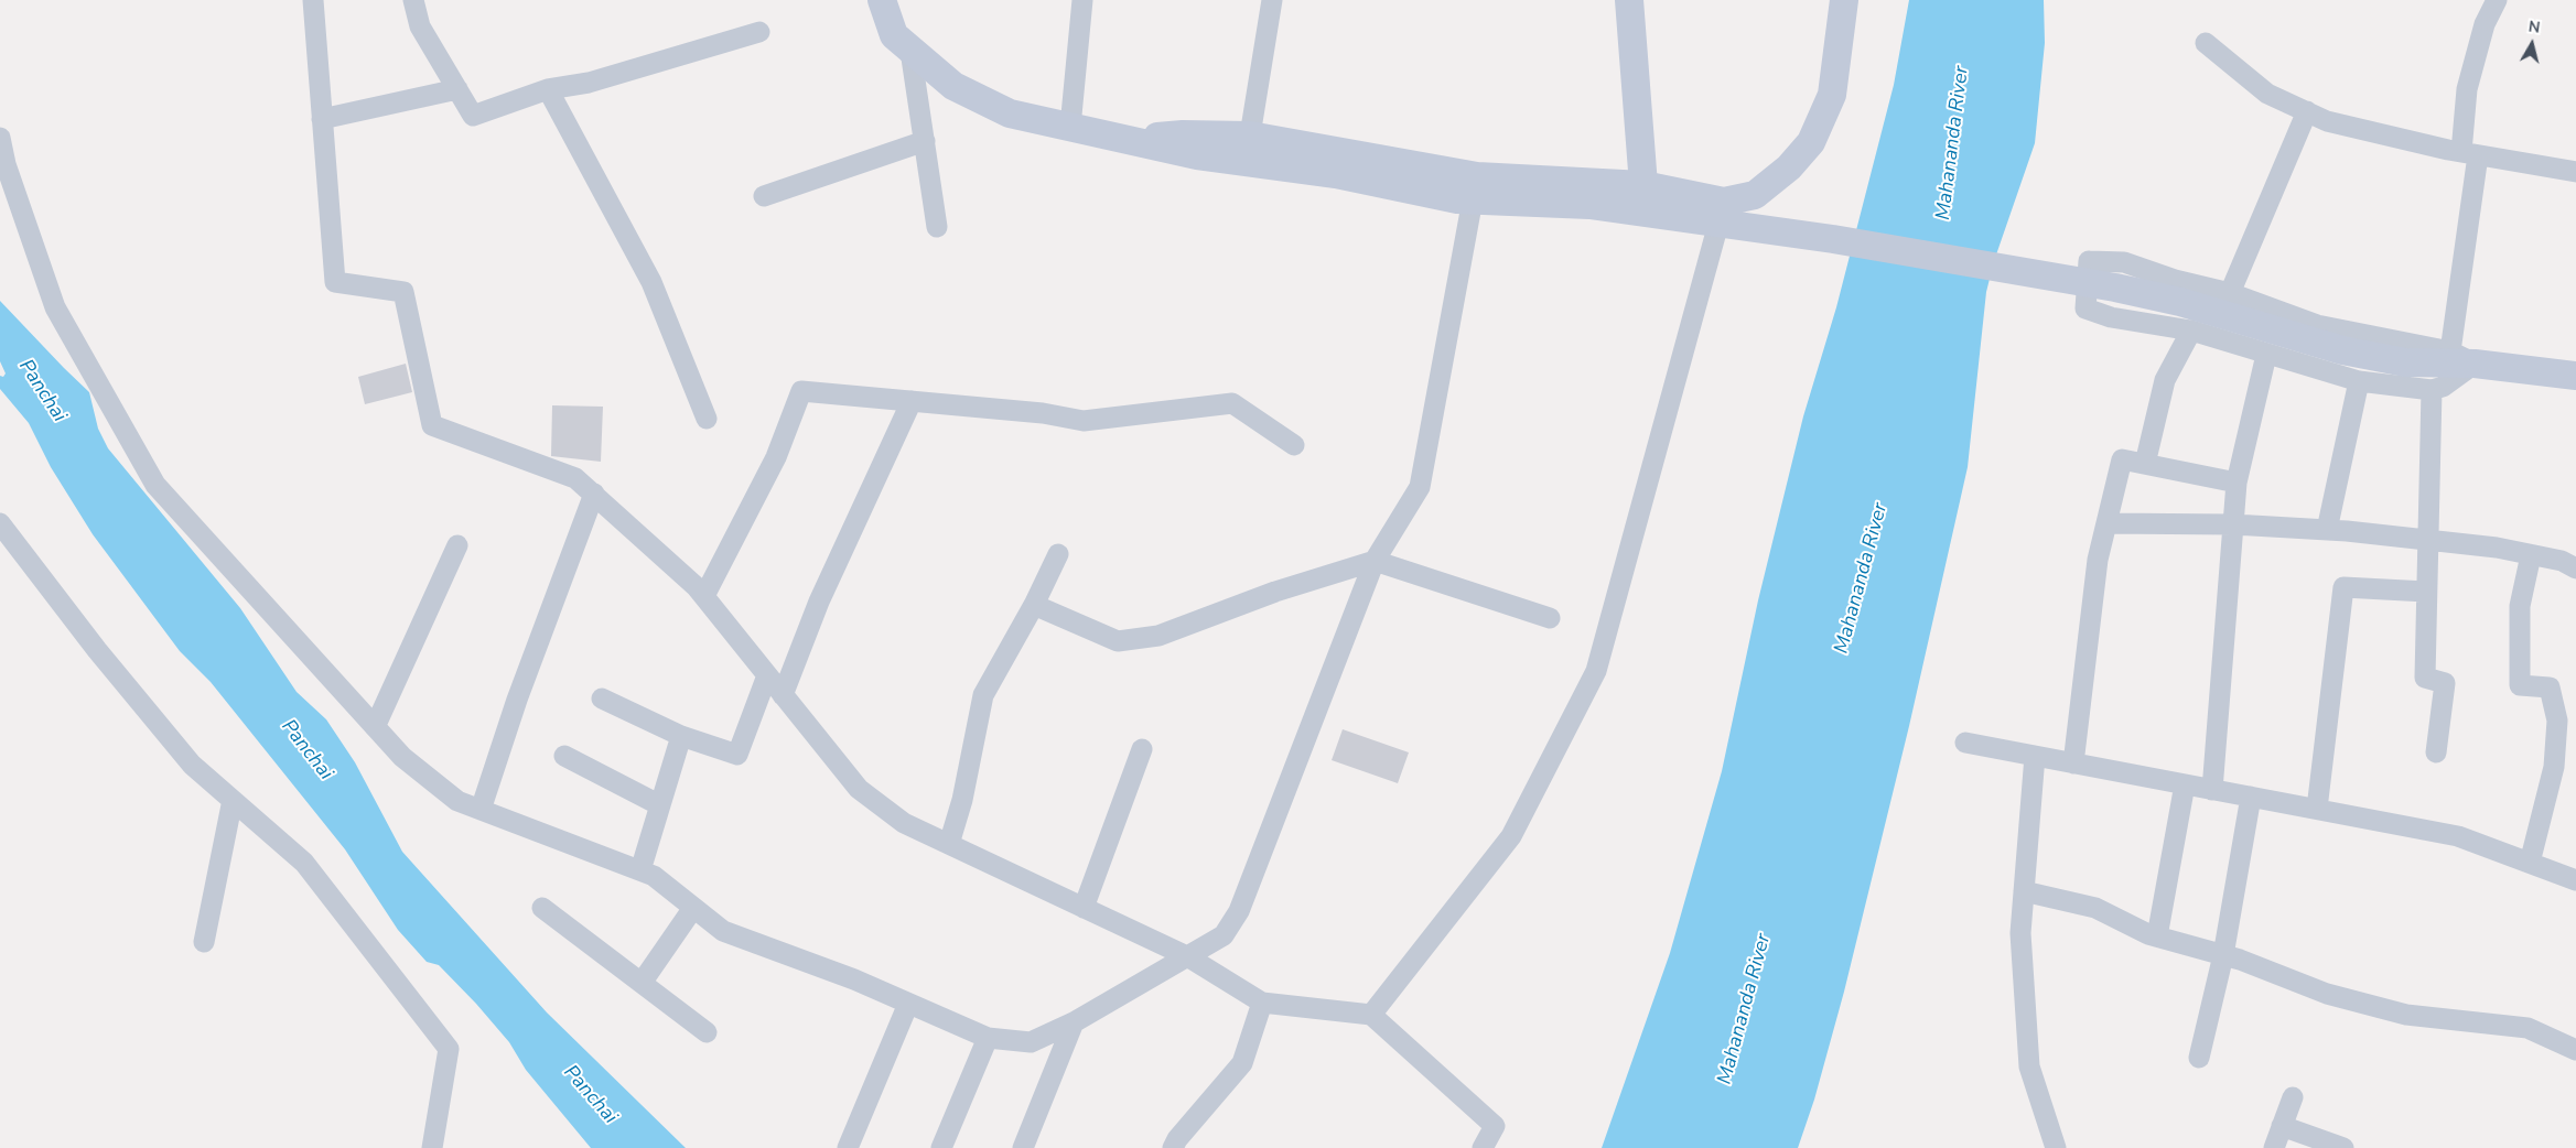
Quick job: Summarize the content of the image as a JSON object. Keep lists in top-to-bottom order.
{
  "water": ["Mahananda River", "Panchai"],
  "north": "top"
}
